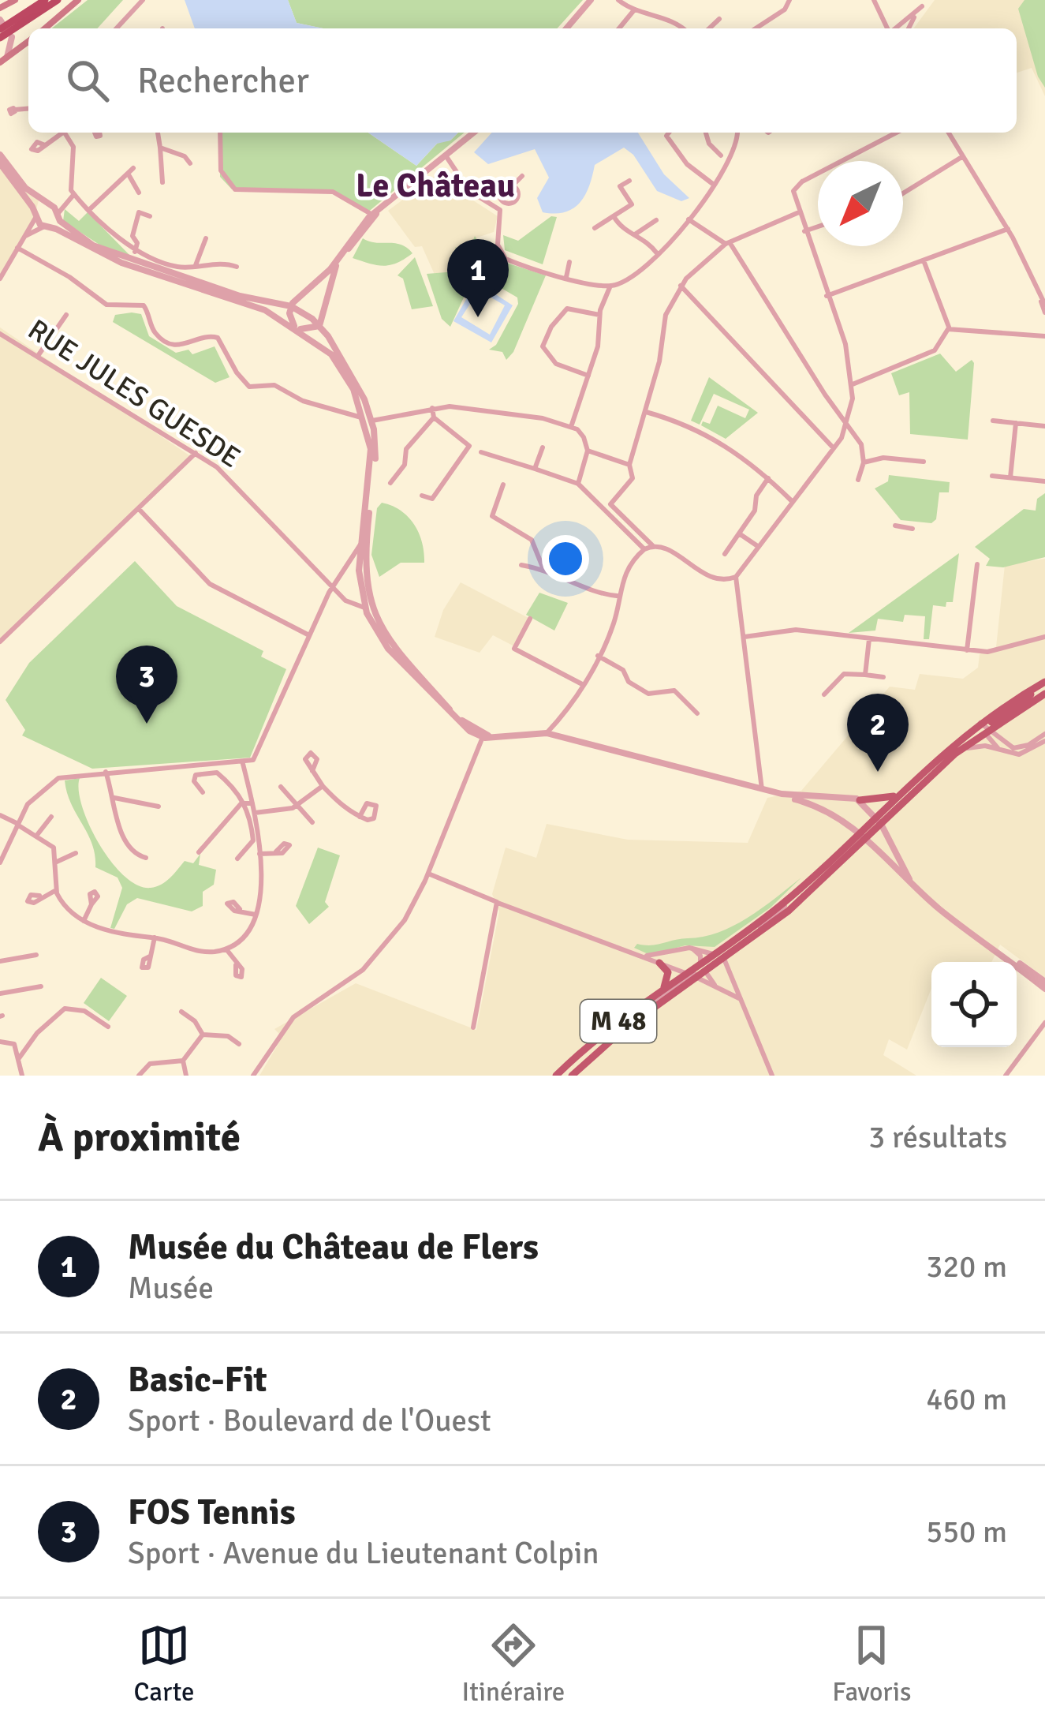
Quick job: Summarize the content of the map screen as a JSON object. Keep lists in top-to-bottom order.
{
  "streets": {
    "main road": ["M 48"],
    "street": ["RUE JULES GUESDE"]
  },
  "districts": ["Le Château"],
  "north": "bottom left",
  "page": {
    "search": "Rechercher",
    "pins": ["1", "3", "2"],
    "heading": ["À proximité", "3 résultats"],
    "list": [
      {
        "mark": "1",
        "name": "Musée du Château de Flers",
        "note": "Musée",
        "value": "320 m"
      },
      {
        "mark": "2",
        "name": "Basic-Fit",
        "note": "Sport · Boulevard de l'Ouest",
        "value": "460 m"
      },
      {
        "mark": "3",
        "name": "FOS Tennis",
        "note": "Sport · Avenue du Lieutenant Colpin",
        "value": "550 m"
      }
    ],
    "nav": ["Carte", "Itinéraire", "Favoris"]
  }
}
